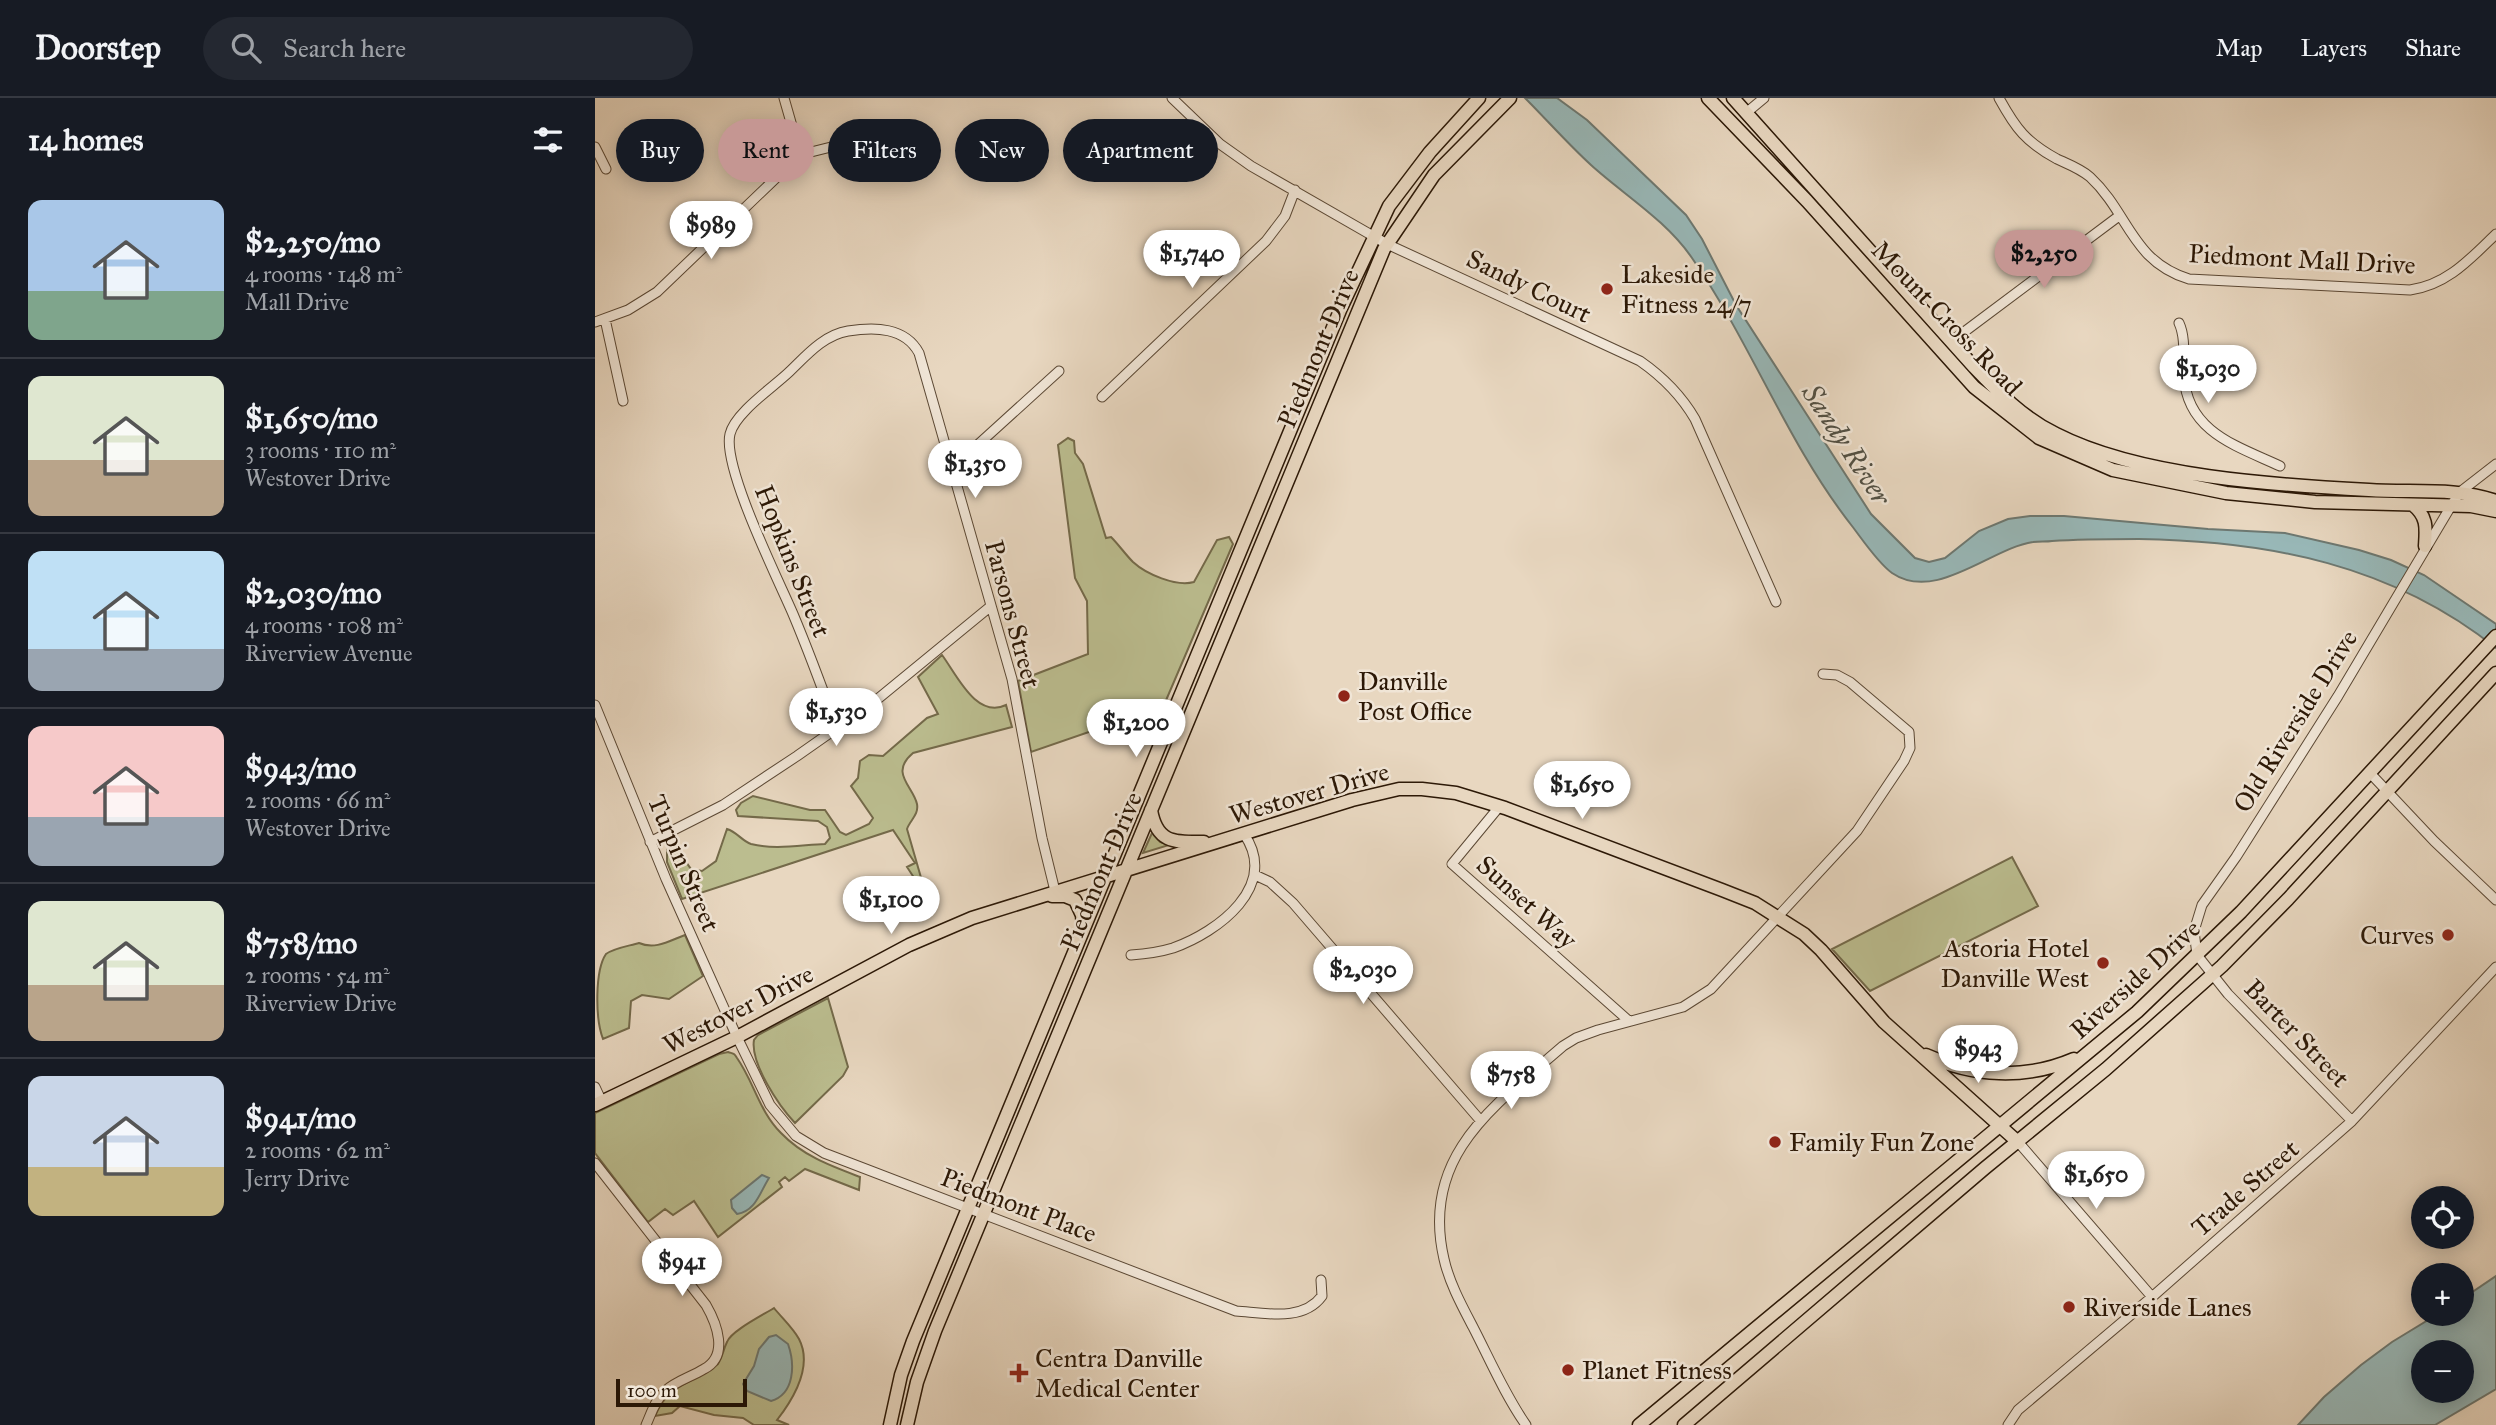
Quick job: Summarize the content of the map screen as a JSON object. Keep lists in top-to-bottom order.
{
  "streets": {
    "main road": [
      "Mount Cross Road",
      "Piedmont Drive",
      "Westover Drive",
      "Riverside Drive"
    ],
    "street": [
      "Piedmont Mall Drive",
      "Sandy Court",
      "Hopkins Street",
      "Parsons Street",
      "Old Riverside Drive",
      "Turpin Street",
      "Sunset Way",
      "Barter Street",
      "Trade Street",
      "Piedmont Place"
    ]
  },
  "crossings": [
    ["Sandy Court", "Piedmont Drive"],
    ["Mount Cross Road", "Old Riverside Drive"],
    ["Piedmont Drive", "Westover Drive"],
    ["Piedmont Drive", "Piedmont Place"],
    ["Hopkins Street", "Parsons Street"],
    ["Parsons Street", "Westover Drive"],
    ["Old Riverside Drive", "Riverside Drive"],
    ["Westover Drive", "Turpin Street"],
    ["Westover Drive", "Sunset Way"],
    ["Westover Drive", "Riverside Drive"],
    ["Westover Drive", "Piedmont Place"],
    ["Turpin Street", "Piedmont Place"],
    ["Riverside Drive", "Barter Street"],
    ["Barter Street", "Trade Street"]
  ],
  "water": ["Sandy River"],
  "places": {
    "other": [
      "Lakeside Fitness 24/7",
      "Danville Post Office",
      "Curves",
      "Astoria Hotel Danville West",
      "Family Fun Zone",
      "Riverside Lanes",
      "Planet Fitness"
    ],
    "health": ["Centra Danville Medical Center"]
  },
  "scale_bar": "100 m",
  "page": {
    "header": "Doorstep",
    "search": "Search here",
    "nav": ["Map", "Layers", "Share"],
    "heading": "14 homes",
    "chip": [
      "Buy",
      "Rent",
      "Filters",
      "New",
      "Apartment"
    ],
    "list": [
      {
        "name": "$2,250/mo",
        "note": "4 rooms · 148 m² · Mall Drive"
      },
      {
        "name": "$1,650/mo",
        "note": "3 rooms · 110 m² · Westover Drive"
      },
      {
        "name": "$2,030/mo",
        "note": "4 rooms · 108 m² · Riverview Avenue"
      },
      {
        "name": "$943/mo",
        "note": "2 rooms · 66 m² · Westover Drive"
      },
      {
        "name": "$758/mo",
        "note": "2 rooms · 54 m² · Riverview Drive"
      },
      {
        "name": "$941/mo",
        "note": "2 rooms · 62 m² · Jerry Drive"
      }
    ],
    "price": [
      "$989",
      "$1,740",
      "$2,250",
      "$1,030",
      "$1,350",
      "$1,530",
      "$1,200",
      "$1,650",
      "$1,100",
      "$2,030",
      "$943",
      "$758",
      "$1,650",
      "$941"
    ],
    "map_buttons": ["+", "−"],
    "scale": "100 m"
  }
}
